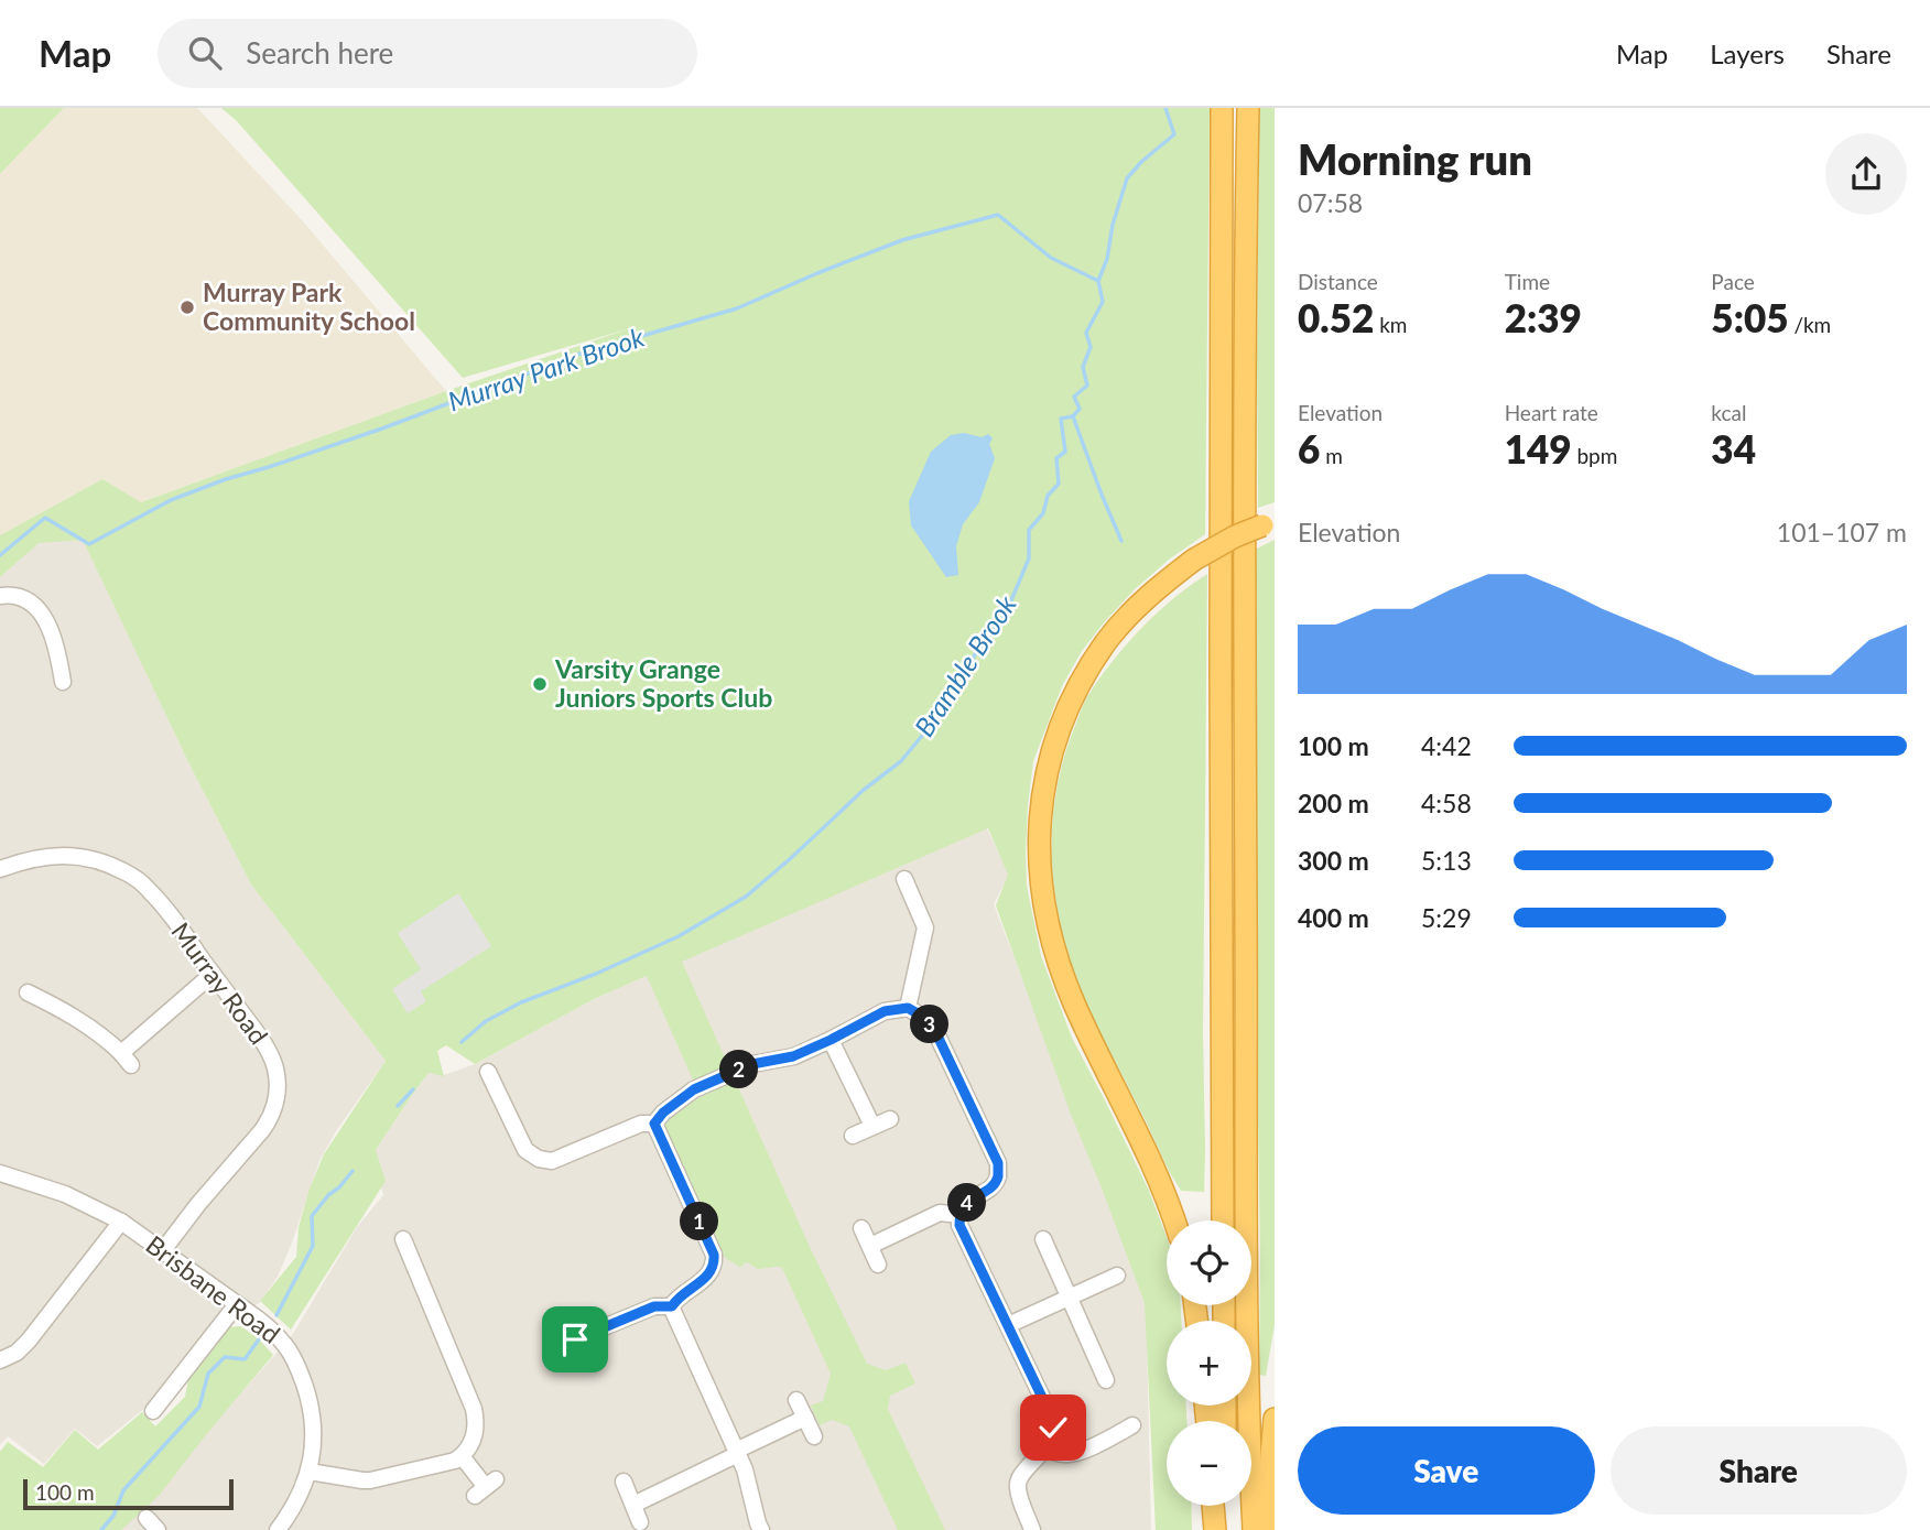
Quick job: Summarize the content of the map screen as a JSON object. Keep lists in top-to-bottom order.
{
  "streets": {
    "street": ["Murray Road", "Brisbane Road"]
  },
  "crossings": [
    ["Murray Road", "Brisbane Road"]
  ],
  "water": ["Murray Park Brook", "Bramble Brook"],
  "places": ["Murray Park Community School", "Varsity Grange Juniors Sports Club"],
  "scale_bar": "100 m",
  "page": {
    "header": "Map",
    "search": "Search here",
    "nav": ["Map", "Layers", "Share"],
    "heading": ["Morning run", "07:58"],
    "stats": [
      ["Distance", "0.52 km"],
      ["Time", "2:39"],
      ["Pace", "5:05 /km"],
      ["Elevation", "6 m"],
      ["Heart rate", "149 bpm"],
      ["kcal", "34"]
    ],
    "chart": ["Elevation", "101–107 m"],
    "list": [
      {
        "name": "100 m",
        "note": "4:42"
      },
      {
        "name": "200 m",
        "note": "4:58"
      },
      {
        "name": "300 m",
        "note": "5:13"
      },
      {
        "name": "400 m",
        "note": "5:29"
      }
    ],
    "pins": [
      "3",
      "2",
      "4",
      "1"
    ],
    "map_buttons": ["+", "−"],
    "buttons": ["Save", "Share"],
    "scale": "100 m"
  }
}
